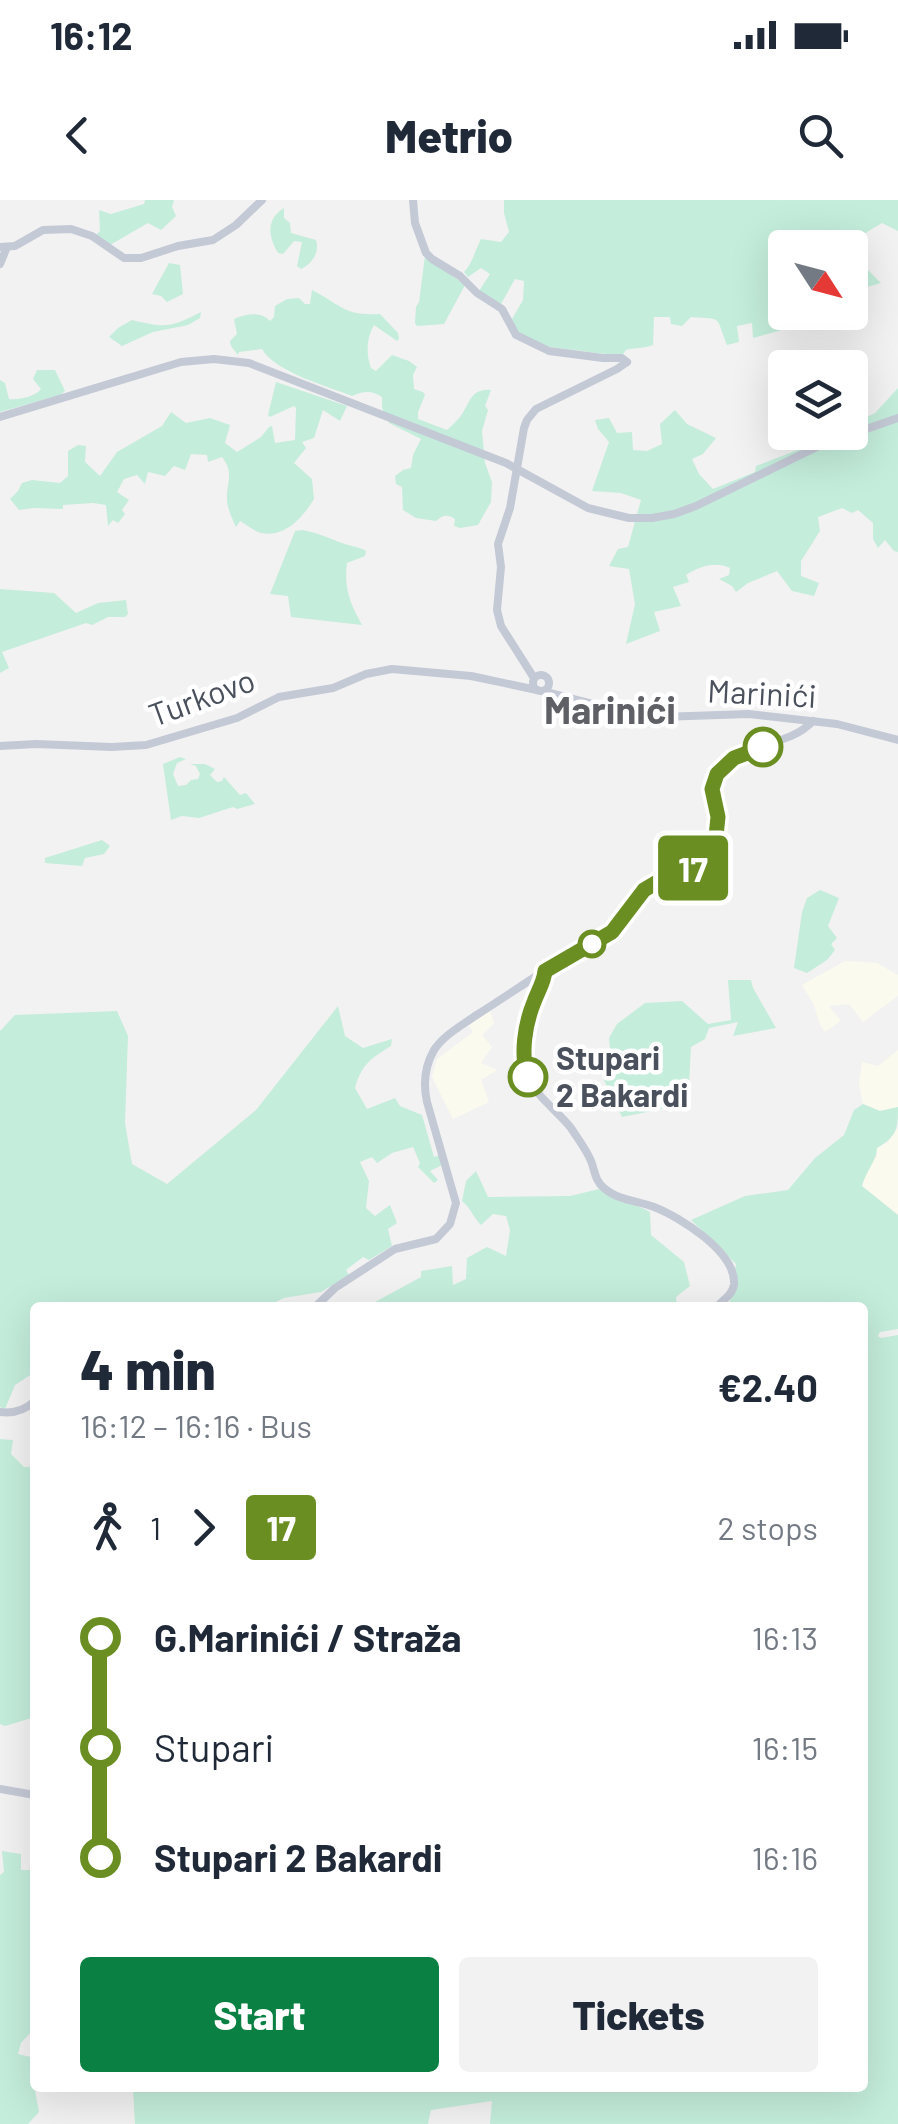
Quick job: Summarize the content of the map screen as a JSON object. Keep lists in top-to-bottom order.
{
  "streets": {
    "street": ["Marinići", "Turkovo"]
  },
  "crossings": [
    ["Marinići", "Turkovo"]
  ],
  "districts": ["Marinići"],
  "places": ["Stupari 2 Bakardi"],
  "lines": ["bus line 17"],
  "north": "bottom right",
  "page": {
    "status": "16:12",
    "header": "Metrio",
    "on_map": "17",
    "heading": ["4 min", "16:12 – 16:16 · Bus", "€2.40"],
    "legs": ["1", "17", "2 stops"],
    "list": [
      {
        "name": "G.Marinići / Straža",
        "value": "16:13"
      },
      {
        "name": "Stupari",
        "value": "16:15"
      },
      {
        "name": "Stupari 2 Bakardi",
        "value": "16:16"
      }
    ],
    "buttons": ["Start", "Tickets"]
  }
}
